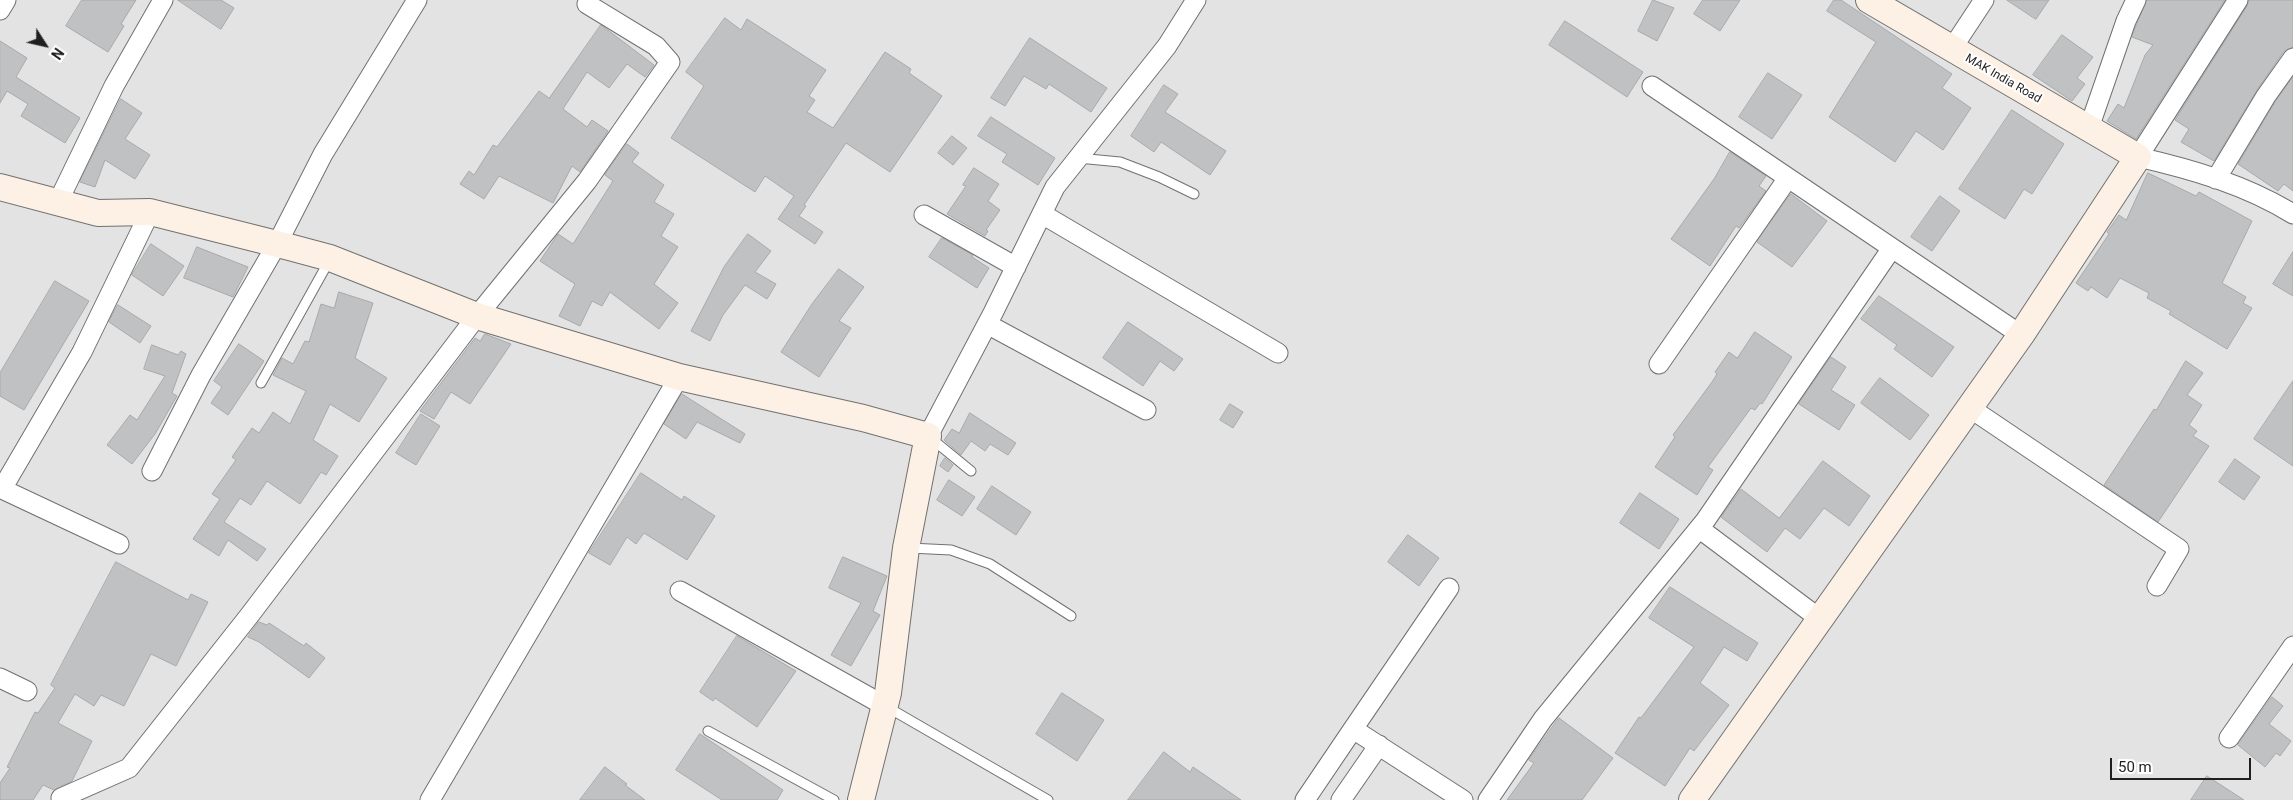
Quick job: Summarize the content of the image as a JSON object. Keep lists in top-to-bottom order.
{
  "streets": {
    "street": ["MAK India Road"]
  },
  "scale_bar": "50 m",
  "north": "bottom right"
}
